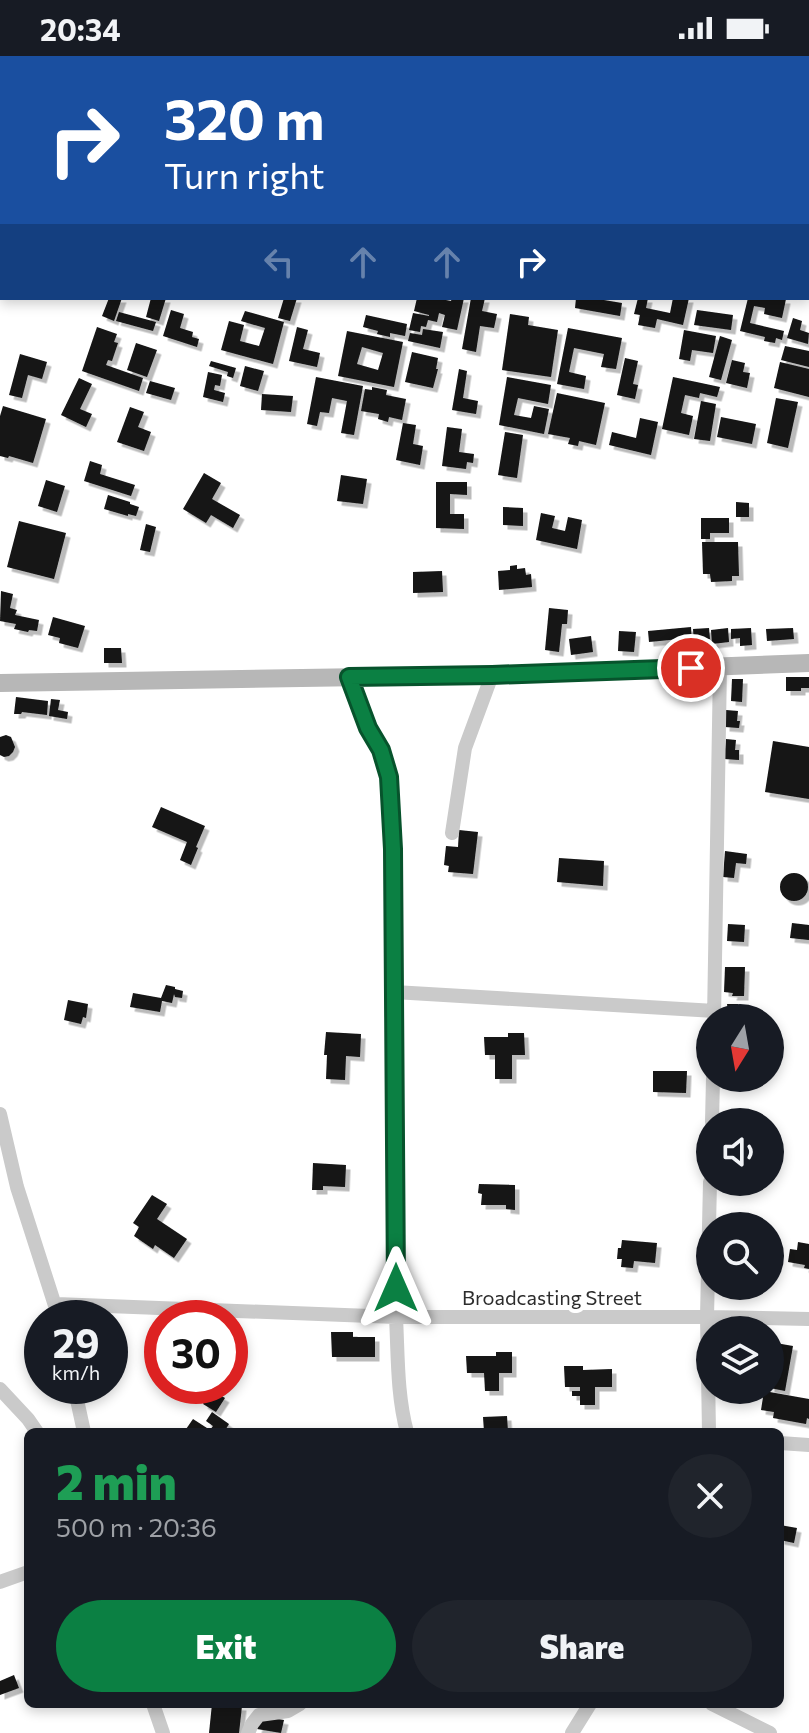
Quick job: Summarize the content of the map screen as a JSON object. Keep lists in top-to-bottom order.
{
  "streets": {
    "street": ["Broadcasting Street"]
  },
  "north": "bottom",
  "page": {
    "status": "20:34",
    "turn": ["320 m", "Turn right"],
    "speed": "29 km/h",
    "limit": "30",
    "heading": ["2 min", "500 m · 20:36"],
    "buttons": ["Exit", "Share"]
  }
}
